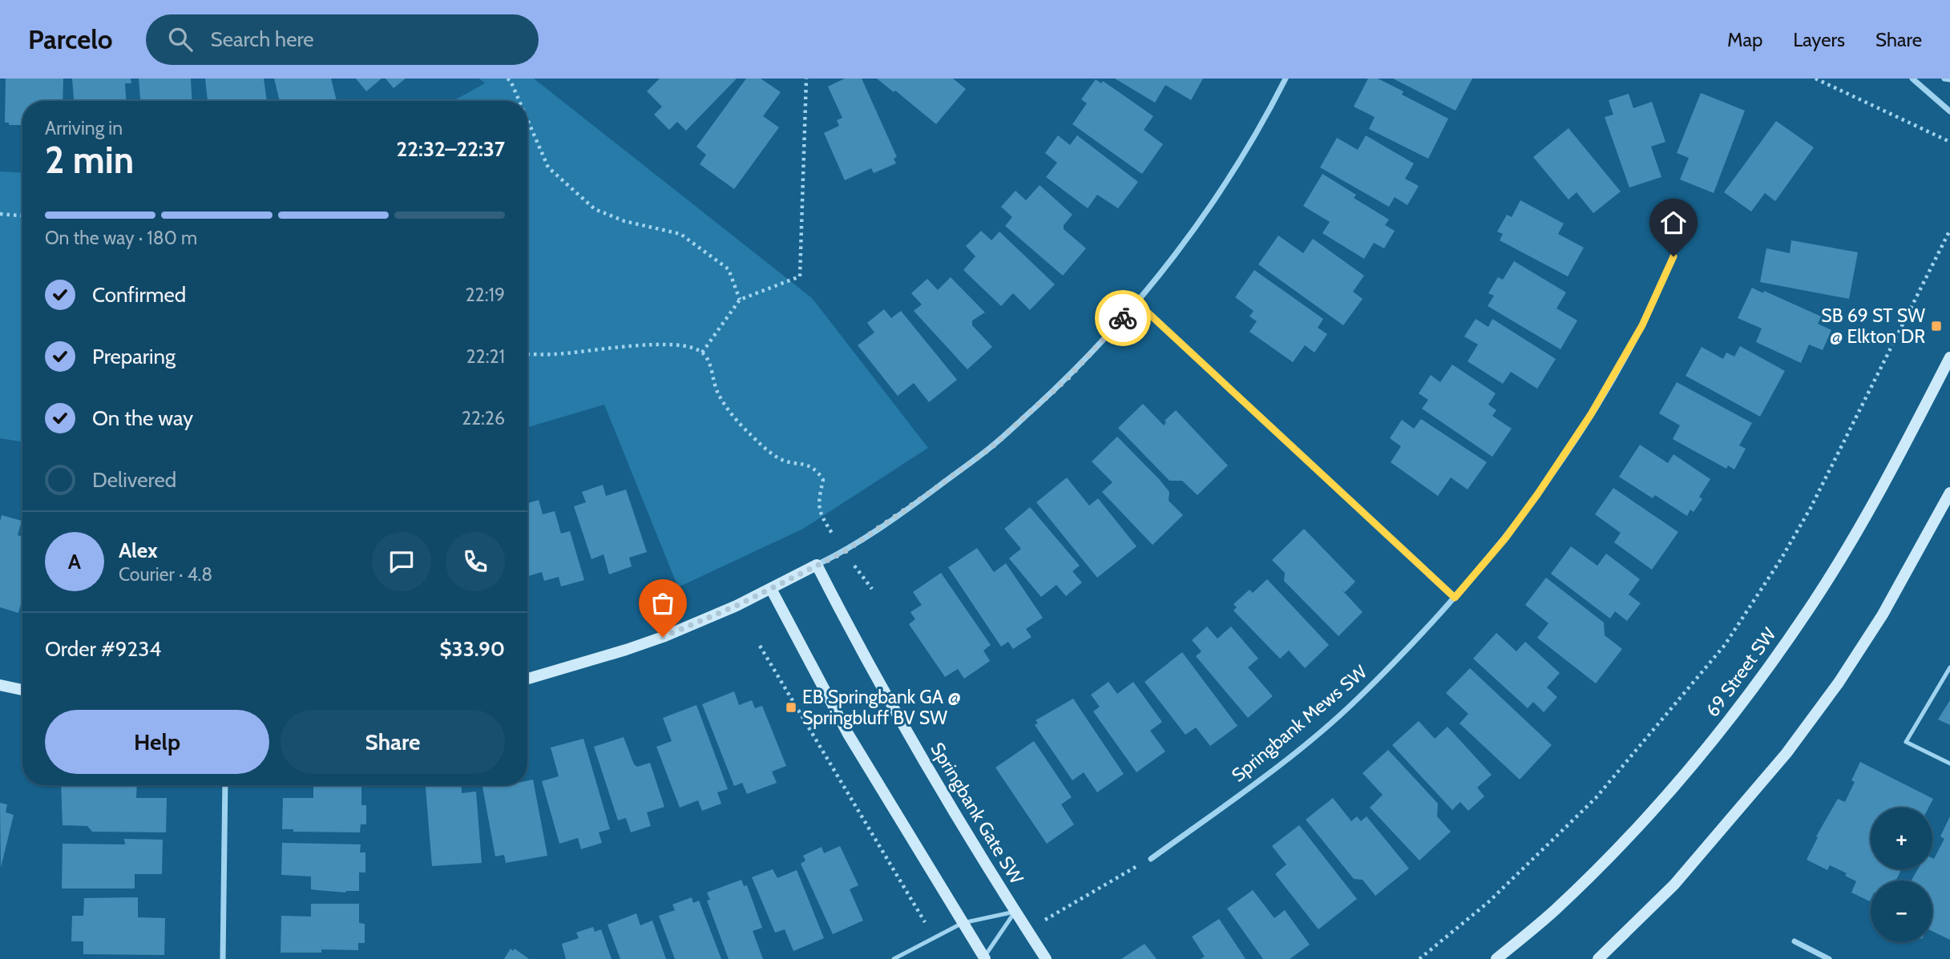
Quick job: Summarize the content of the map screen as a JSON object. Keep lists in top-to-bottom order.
{
  "streets": {
    "main road": ["69 Street SW", "Springbank Gate SW"],
    "street": ["Springbank Mews SW"]
  },
  "places": {
    "transit": ["SB 69 ST SW @ Elkton DR", "EB Springbank GA @ Springbluff BV SW"]
  },
  "page": {
    "header": "Parcelo",
    "search": "Search here",
    "nav": ["Map", "Layers", "Share"],
    "heading": ["2 min", "Arriving in", "22:32–22:37"],
    "panel": [
      "Alex",
      "Courier · 4.8",
      "Order #9234",
      "$33.90"
    ],
    "bar": "On the way · 180 m",
    "list": [
      ["Confirmed", "22:19"],
      ["Preparing", "22:21"],
      ["On the way", "22:26"],
      "Delivered"
    ],
    "round": "A",
    "buttons": ["Help", "Share"],
    "map_buttons": ["+", "−"]
  }
}
